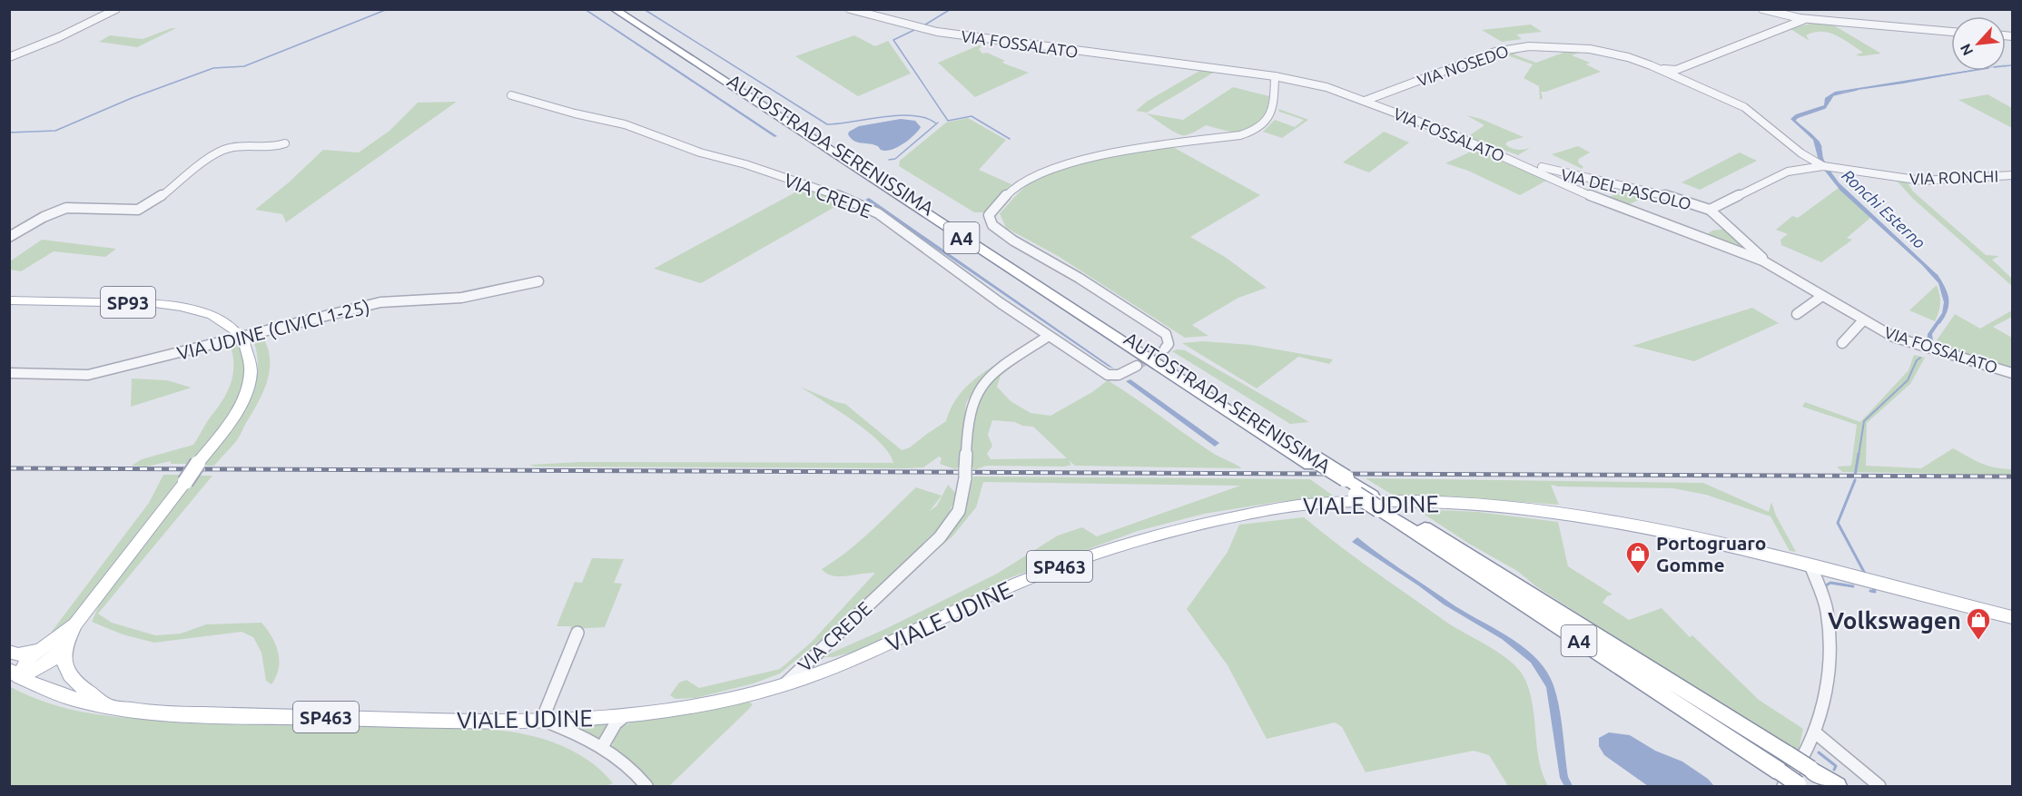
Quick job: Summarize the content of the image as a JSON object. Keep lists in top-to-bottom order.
{
  "streets": {
    "highway": ["AUTOSTRADA SERENISSIMA", "A4"],
    "main road": ["SP93", "VIALE UDINE", "SP463"],
    "street": [
      "VIA FOSSALATO",
      "VIA NOSEDO",
      "VIA RONCHI",
      "VIA DEL PASCOLO",
      "VIA CREDE",
      "VIA UDINE (CIVICI 1-25)"
    ]
  },
  "crossings": [
    ["VIA FOSSALATO", "VIA NOSEDO"],
    ["VIA FOSSALATO", "VIA DEL PASCOLO"],
    ["VIA NOSEDO", "VIA RONCHI"],
    ["VIA RONCHI", "VIA DEL PASCOLO"],
    ["VIA CREDE", "VIALE UDINE"],
    ["SP93", "VIALE UDINE"]
  ],
  "water": ["Ronchi Esterno"],
  "places": {
    "shop": ["Portogruaro Gomme", "Volkswagen"]
  },
  "north": "bottom left"
}
